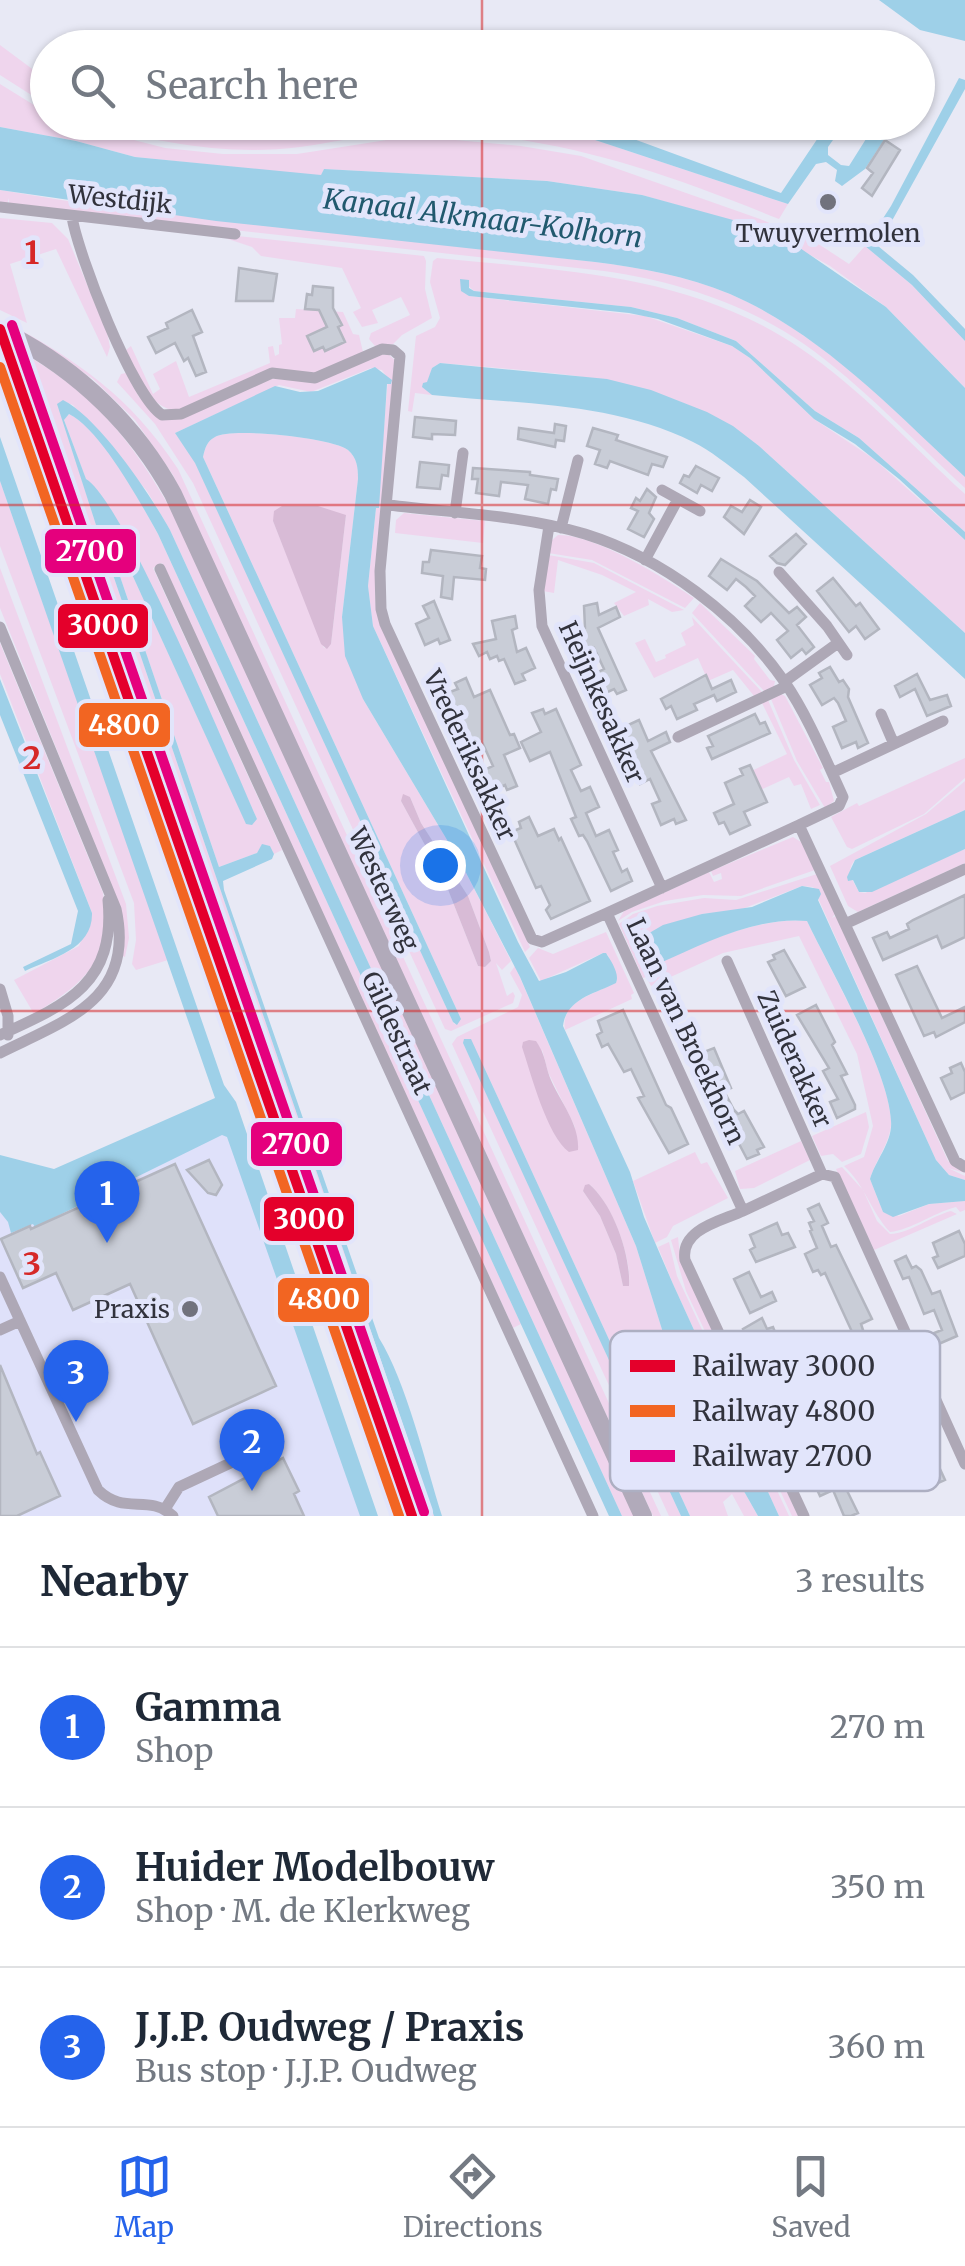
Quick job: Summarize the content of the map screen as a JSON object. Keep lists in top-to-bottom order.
{
  "streets": {
    "main road": ["Westerweg"],
    "street": [
      "Westdijk",
      "Heijnkesakker",
      "Vrederiksakker",
      "Laan van Broekhorn",
      "Gildestraat",
      "Zuiderakker"
    ]
  },
  "crossings": [
    ["Westdijk", "Vrederiksakker"],
    ["Heijnkesakker", "Laan van Broekhorn"],
    ["Vrederiksakker", "Laan van Broekhorn"]
  ],
  "water": ["Kanaal Alkmaar-Kolhorn"],
  "places": ["Twuyvermolen", "Praxis"],
  "lines": ["rail line 2700", "rail line 3000", "rail line 4800"],
  "legend": ["Railway 3000", "Railway 4800", "Railway 2700"],
  "page": {
    "search": "Search here",
    "pins": ["1", "3", "2"],
    "heading": ["Nearby", "3 results"],
    "list": [
      {
        "mark": "1",
        "name": "Gamma",
        "note": "Shop",
        "value": "270 m"
      },
      {
        "mark": "2",
        "name": "Huider Modelbouw",
        "note": "Shop · M. de Klerkweg",
        "value": "350 m"
      },
      {
        "mark": "3",
        "name": "J.J.P. Oudweg / Praxis",
        "note": "Bus stop · J.J.P. Oudweg",
        "value": "360 m"
      }
    ],
    "nav": ["Map", "Directions", "Saved"]
  },
  "grid": {
    "rows": ["1", "2", "3"]
  }
}
